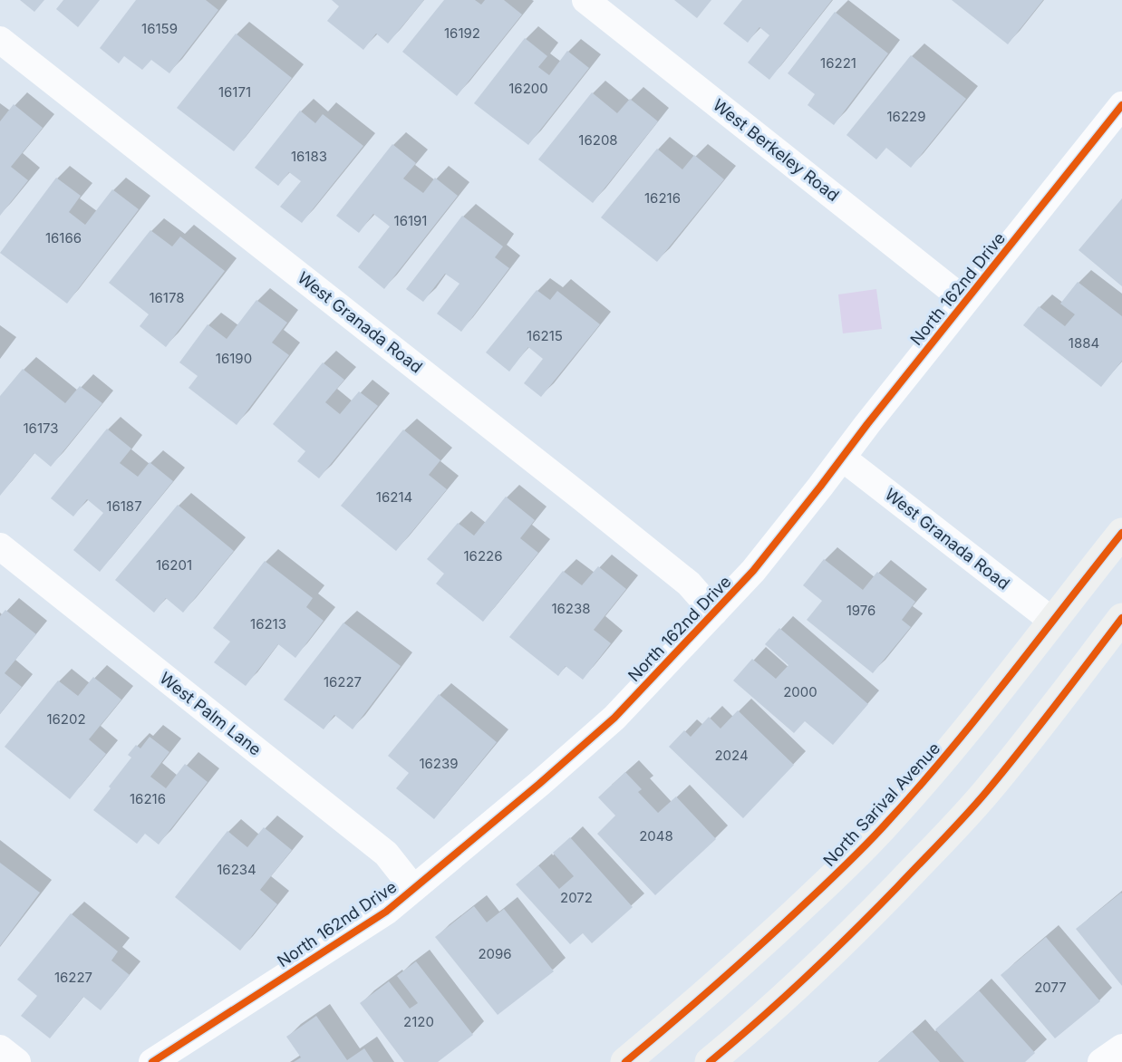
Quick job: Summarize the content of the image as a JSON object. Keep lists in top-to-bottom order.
{
  "streets": {
    "main road": ["North Sarival Avenue"],
    "street": [
      "West Berkeley Road",
      "North 162nd Drive",
      "West Granada Road",
      "West Palm Lane"
    ]
  },
  "crossings": [
    ["West Berkeley Road", "North 162nd Drive"],
    ["North 162nd Drive", "West Granada Road"],
    ["North 162nd Drive", "West Palm Lane"],
    ["West Granada Road", "North Sarival Avenue"]
  ],
  "house_numbers": [
    "16159",
    "16192",
    "16221",
    "16200",
    "16171",
    "16229",
    "16208",
    "16183",
    "16216",
    "16191",
    "16166",
    "16178",
    "16215",
    "1884",
    "16190",
    "16173",
    "16214",
    "16187",
    "16226",
    "16201",
    "16238",
    "1976",
    "16213",
    "16227",
    "2000",
    "16202",
    "2024",
    "16239",
    "16216",
    "2048",
    "16234",
    "2072",
    "2096",
    "16227",
    "2077",
    "2120"
  ]
}
